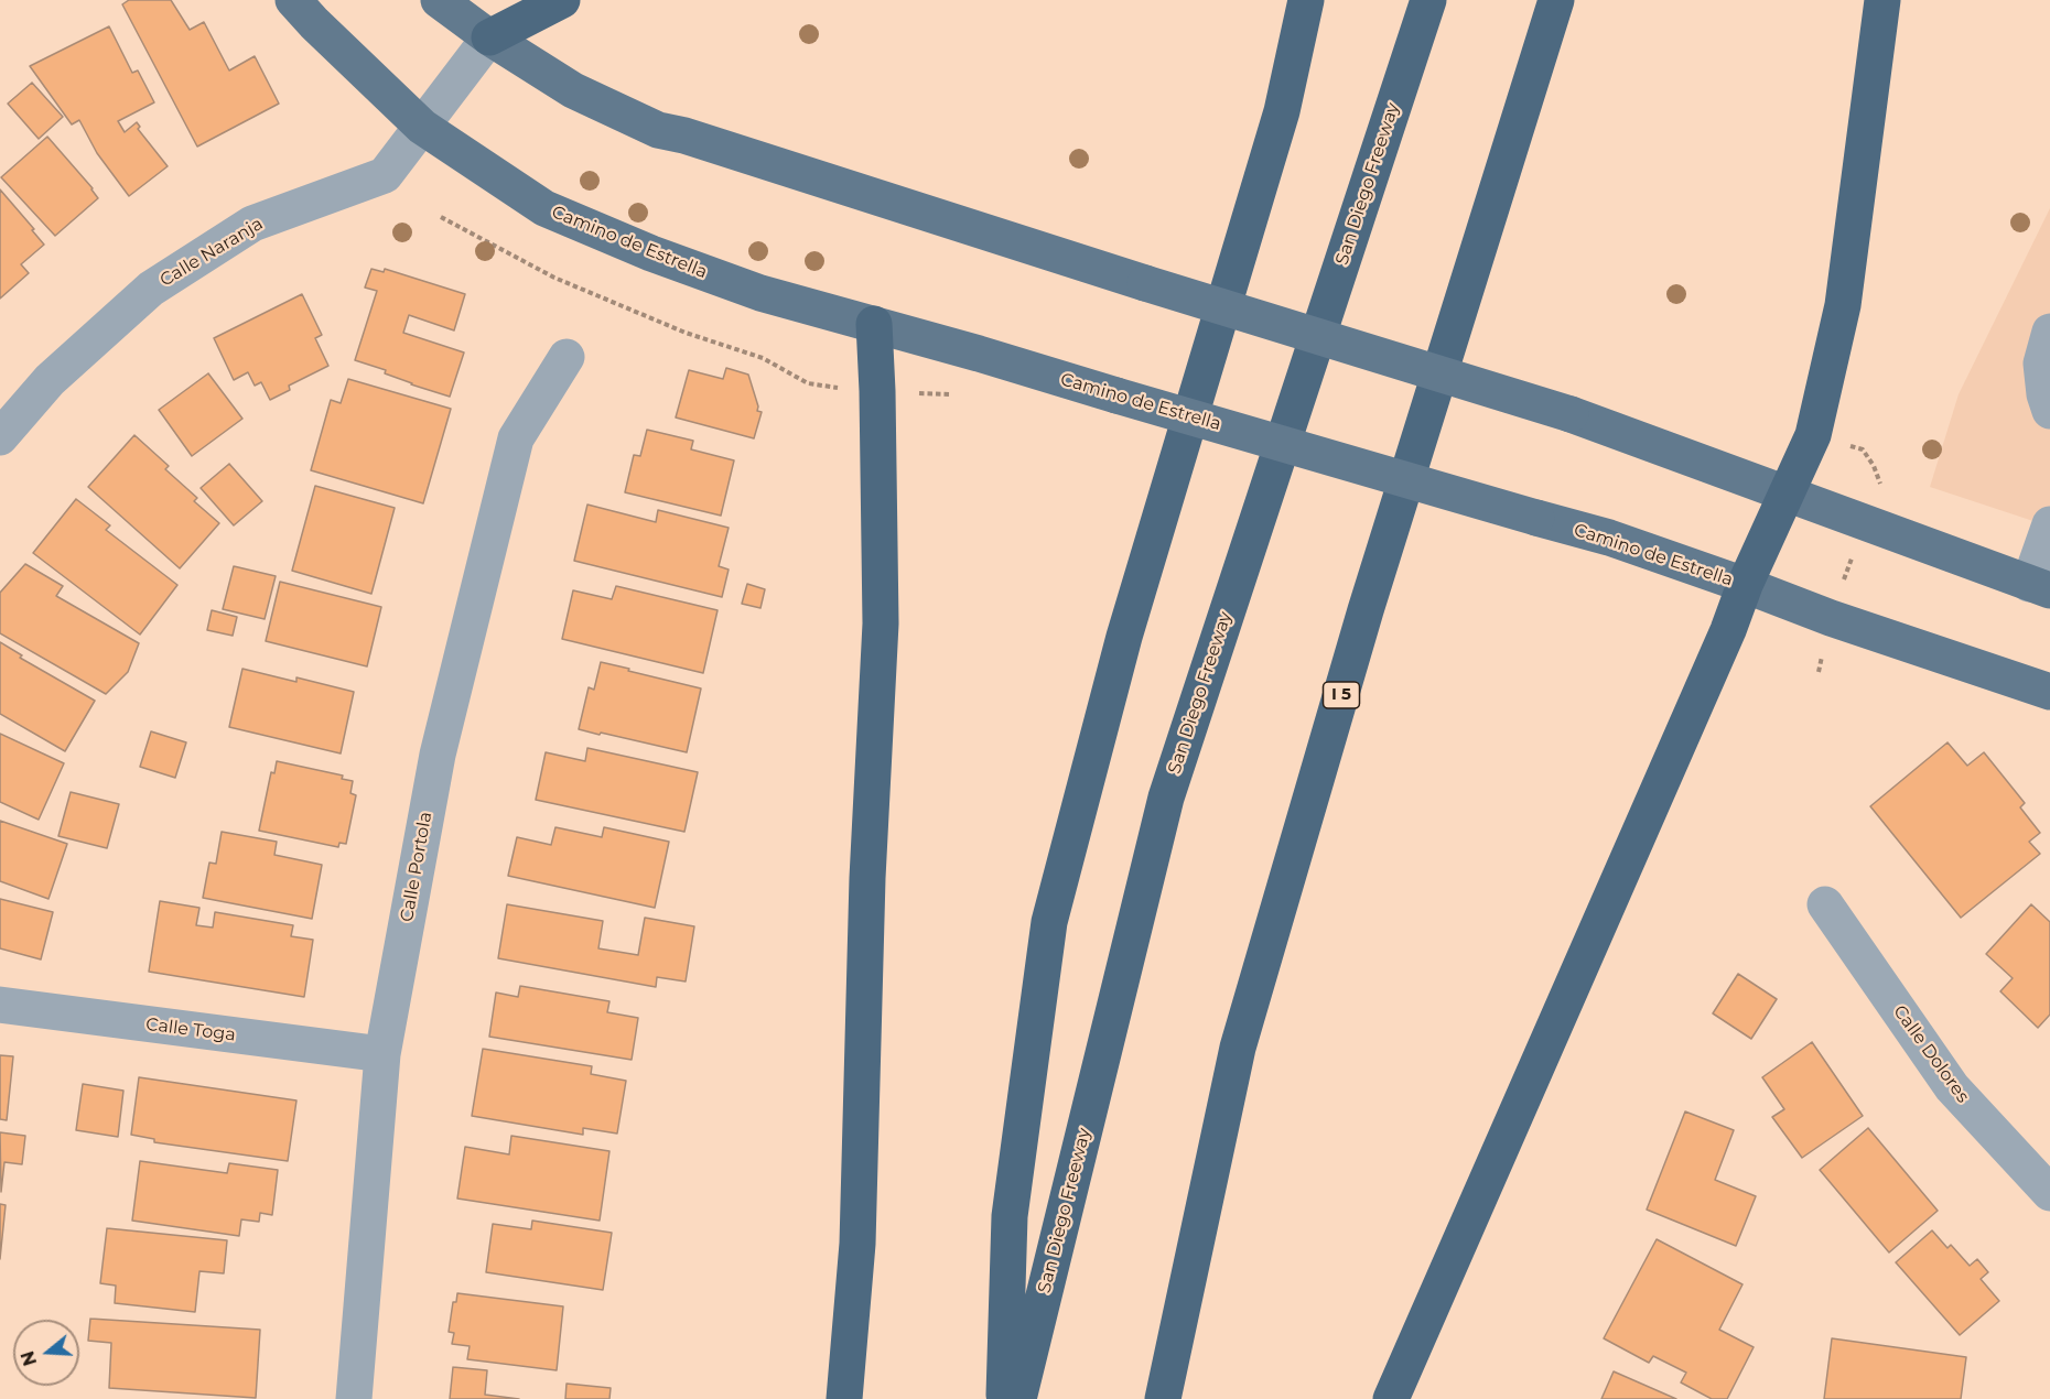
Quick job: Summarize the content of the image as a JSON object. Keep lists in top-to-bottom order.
{
  "streets": {
    "highway": ["San Diego Freeway", "I 5"],
    "main road": ["Camino de Estrella"],
    "street": [
      "Calle Naranja",
      "Calle Portola",
      "Calle Toga",
      "Calle Dolores"
    ]
  },
  "crossings": [
    ["Camino de Estrella", "Calle Naranja"],
    ["Calle Portola", "Calle Toga"]
  ],
  "north": "left"
}
